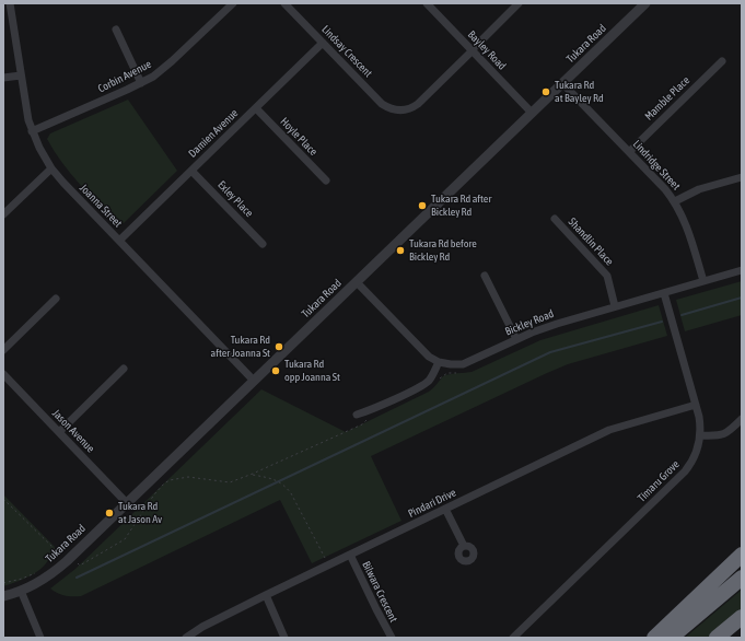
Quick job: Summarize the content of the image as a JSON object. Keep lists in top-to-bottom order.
{
  "streets": {
    "street": [
      "Tukara Road",
      "Bayley Road",
      "Lindsay Crescent",
      "Corbin Avenue",
      "Mamble Place",
      "Damien Avenue",
      "Hoyle Place",
      "Lindridge Street",
      "Exley Place",
      "Joanna Street",
      "Shandlin Place",
      "Bickley Road",
      "Jason Avenue",
      "Timaru Grove",
      "Pindari Drive",
      "Bilwara Crescent"
    ]
  },
  "crossings": [
    ["Tukara Road", "Bayley Road"],
    ["Tukara Road", "Lindridge Street"],
    ["Tukara Road", "Joanna Street"],
    ["Tukara Road", "Jason Avenue"],
    ["Bayley Road", "Lindsay Crescent"],
    ["Lindsay Crescent", "Damien Avenue"],
    ["Corbin Avenue", "Joanna Street"],
    ["Mamble Place", "Lindridge Street"],
    ["Damien Avenue", "Hoyle Place"],
    ["Damien Avenue", "Exley Place"],
    ["Damien Avenue", "Joanna Street"],
    ["Lindridge Street", "Bickley Road"],
    ["Shandlin Place", "Bickley Road"],
    ["Bickley Road", "Timaru Grove"],
    ["Timaru Grove", "Pindari Drive"],
    ["Pindari Drive", "Bilwara Crescent"]
  ],
  "places": [
    "Tukara Rd at Bayley Rd",
    "Tukara Rd after Bickley Rd",
    "Tukara Rd before Bickley Rd",
    "Tukara Rd after Joanna St",
    "Tukara Rd opp Joanna St",
    "Tukara Rd at Jason Av"
  ]
}
